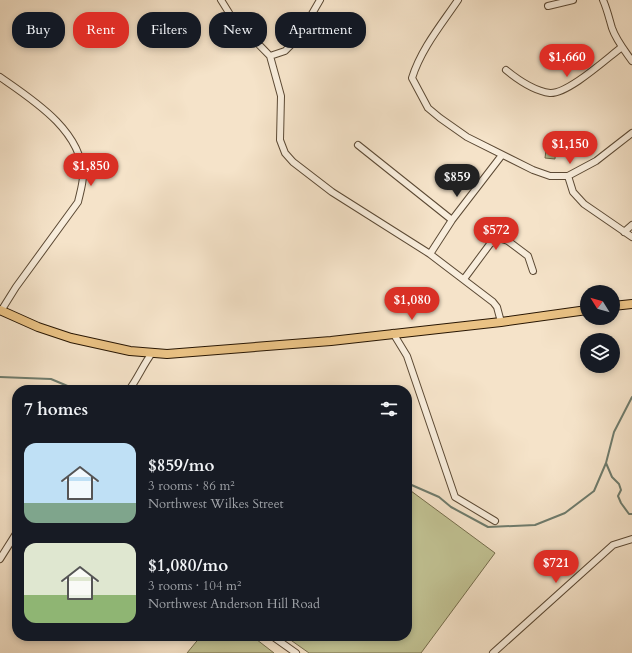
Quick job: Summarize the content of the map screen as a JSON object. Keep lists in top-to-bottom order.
{
  "north": "top left",
  "page": {
    "chip": [
      "Buy",
      "Rent",
      "Filters",
      "New",
      "Apartment"
    ],
    "price": [
      "$1,660",
      "$1,150",
      "$1,850",
      "$859",
      "$572",
      "$1,080",
      "$721"
    ],
    "heading": "7 homes",
    "list": [
      {
        "name": "$859/mo",
        "note": "3 rooms · 86 m² · Northwest Wilkes Street"
      },
      {
        "name": "$1,080/mo",
        "note": "3 rooms · 104 m² · Northwest Anderson Hill Road"
      }
    ]
  }
}
